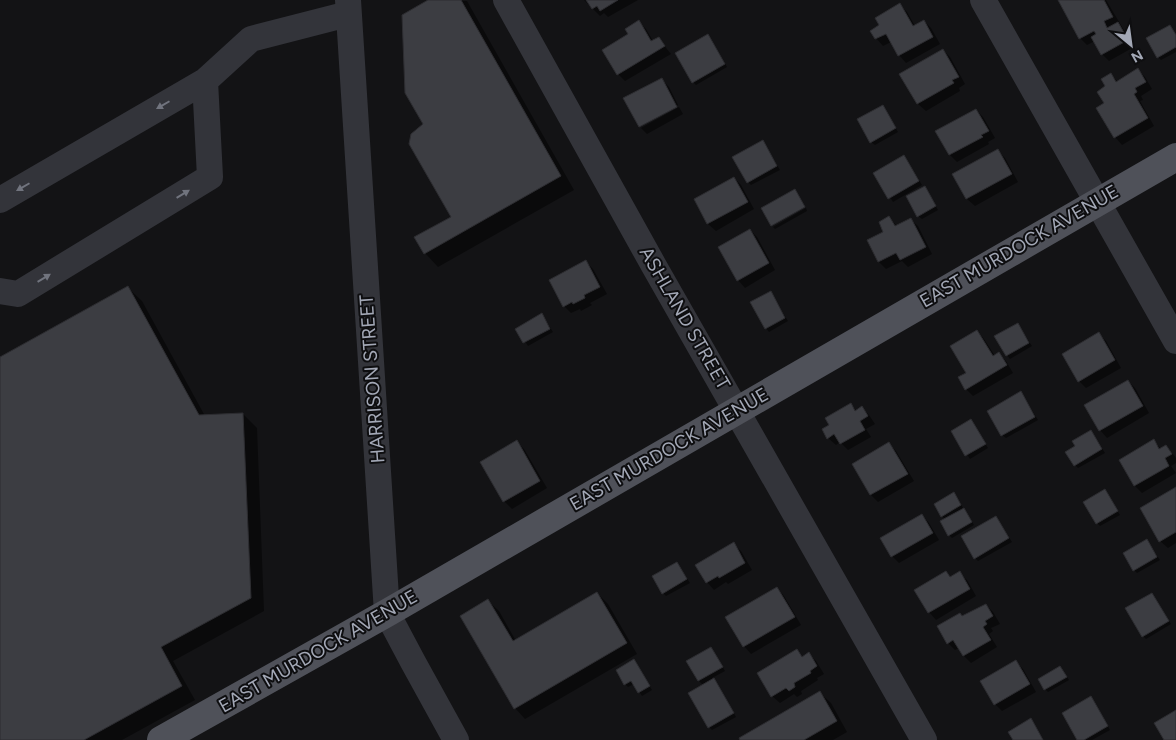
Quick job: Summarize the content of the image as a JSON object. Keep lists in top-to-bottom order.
{
  "streets": {
    "main road": ["EAST MURDOCK AVENUE"],
    "street": ["ASHLAND STREET", "HARRISON STREET"]
  },
  "crossings": [
    ["EAST MURDOCK AVENUE", "ASHLAND STREET"],
    ["EAST MURDOCK AVENUE", "HARRISON STREET"]
  ],
  "north": "bottom right"
}
